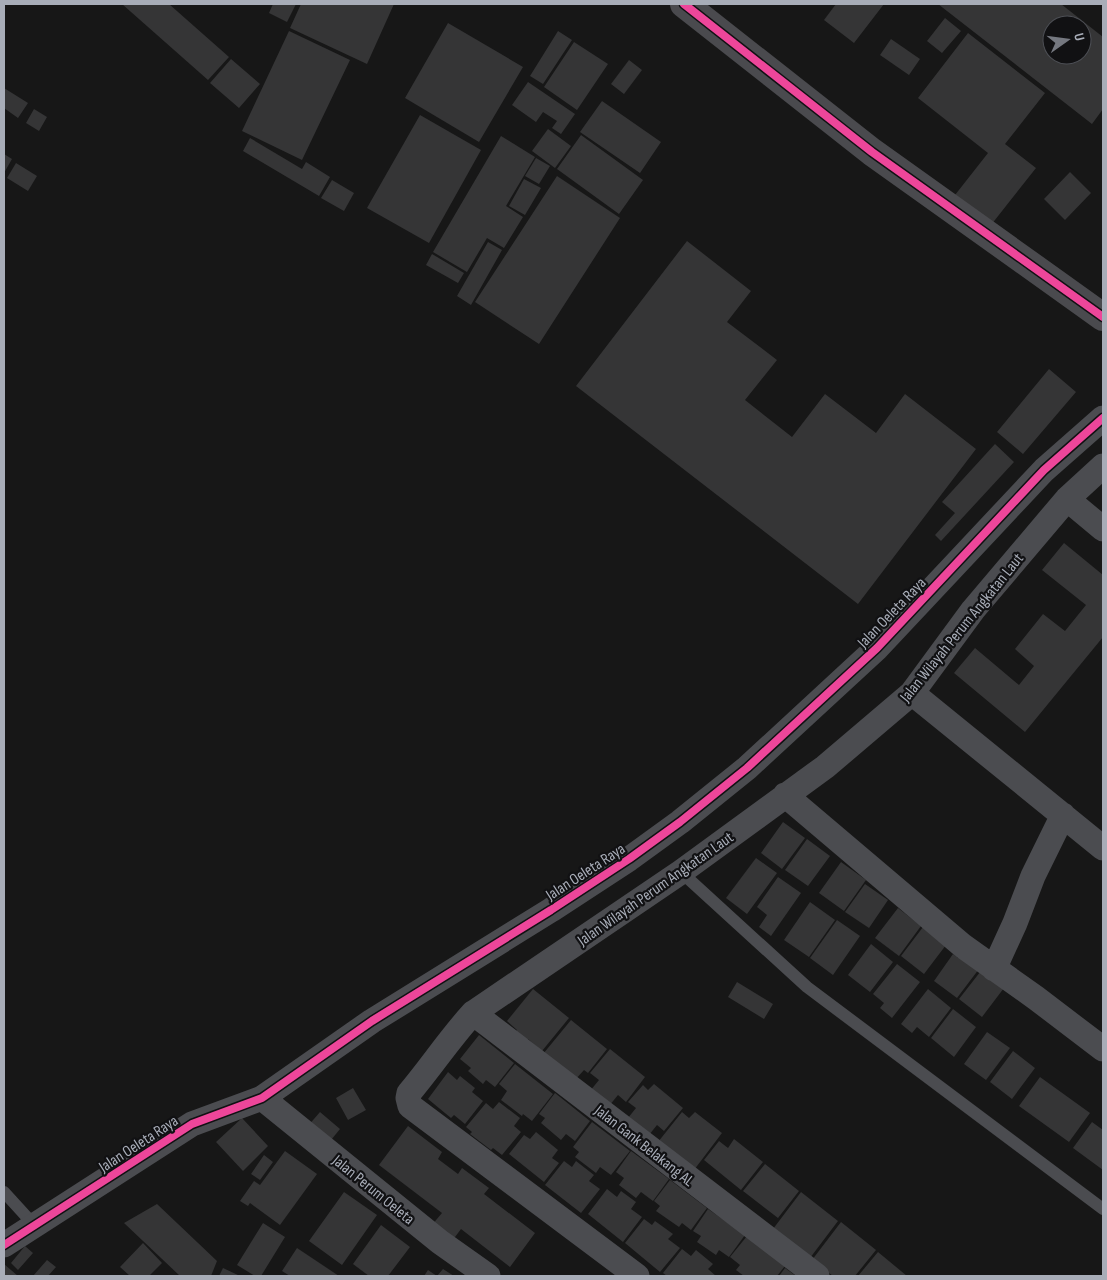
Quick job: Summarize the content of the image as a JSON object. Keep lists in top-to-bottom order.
{
  "streets": {
    "street": [
      "Jalan Oeleta Raya",
      "Jalan Wilayah Perum Angkatan Laut",
      "Jalan Gank Belakang AL",
      "Jalan Perum Oeleta"
    ]
  },
  "crossings": [
    ["Jalan Oeleta Raya", "Jalan Perum Oeleta"],
    ["Jalan Wilayah Perum Angkatan Laut", "Jalan Gank Belakang AL"]
  ],
  "north": "right"
}
